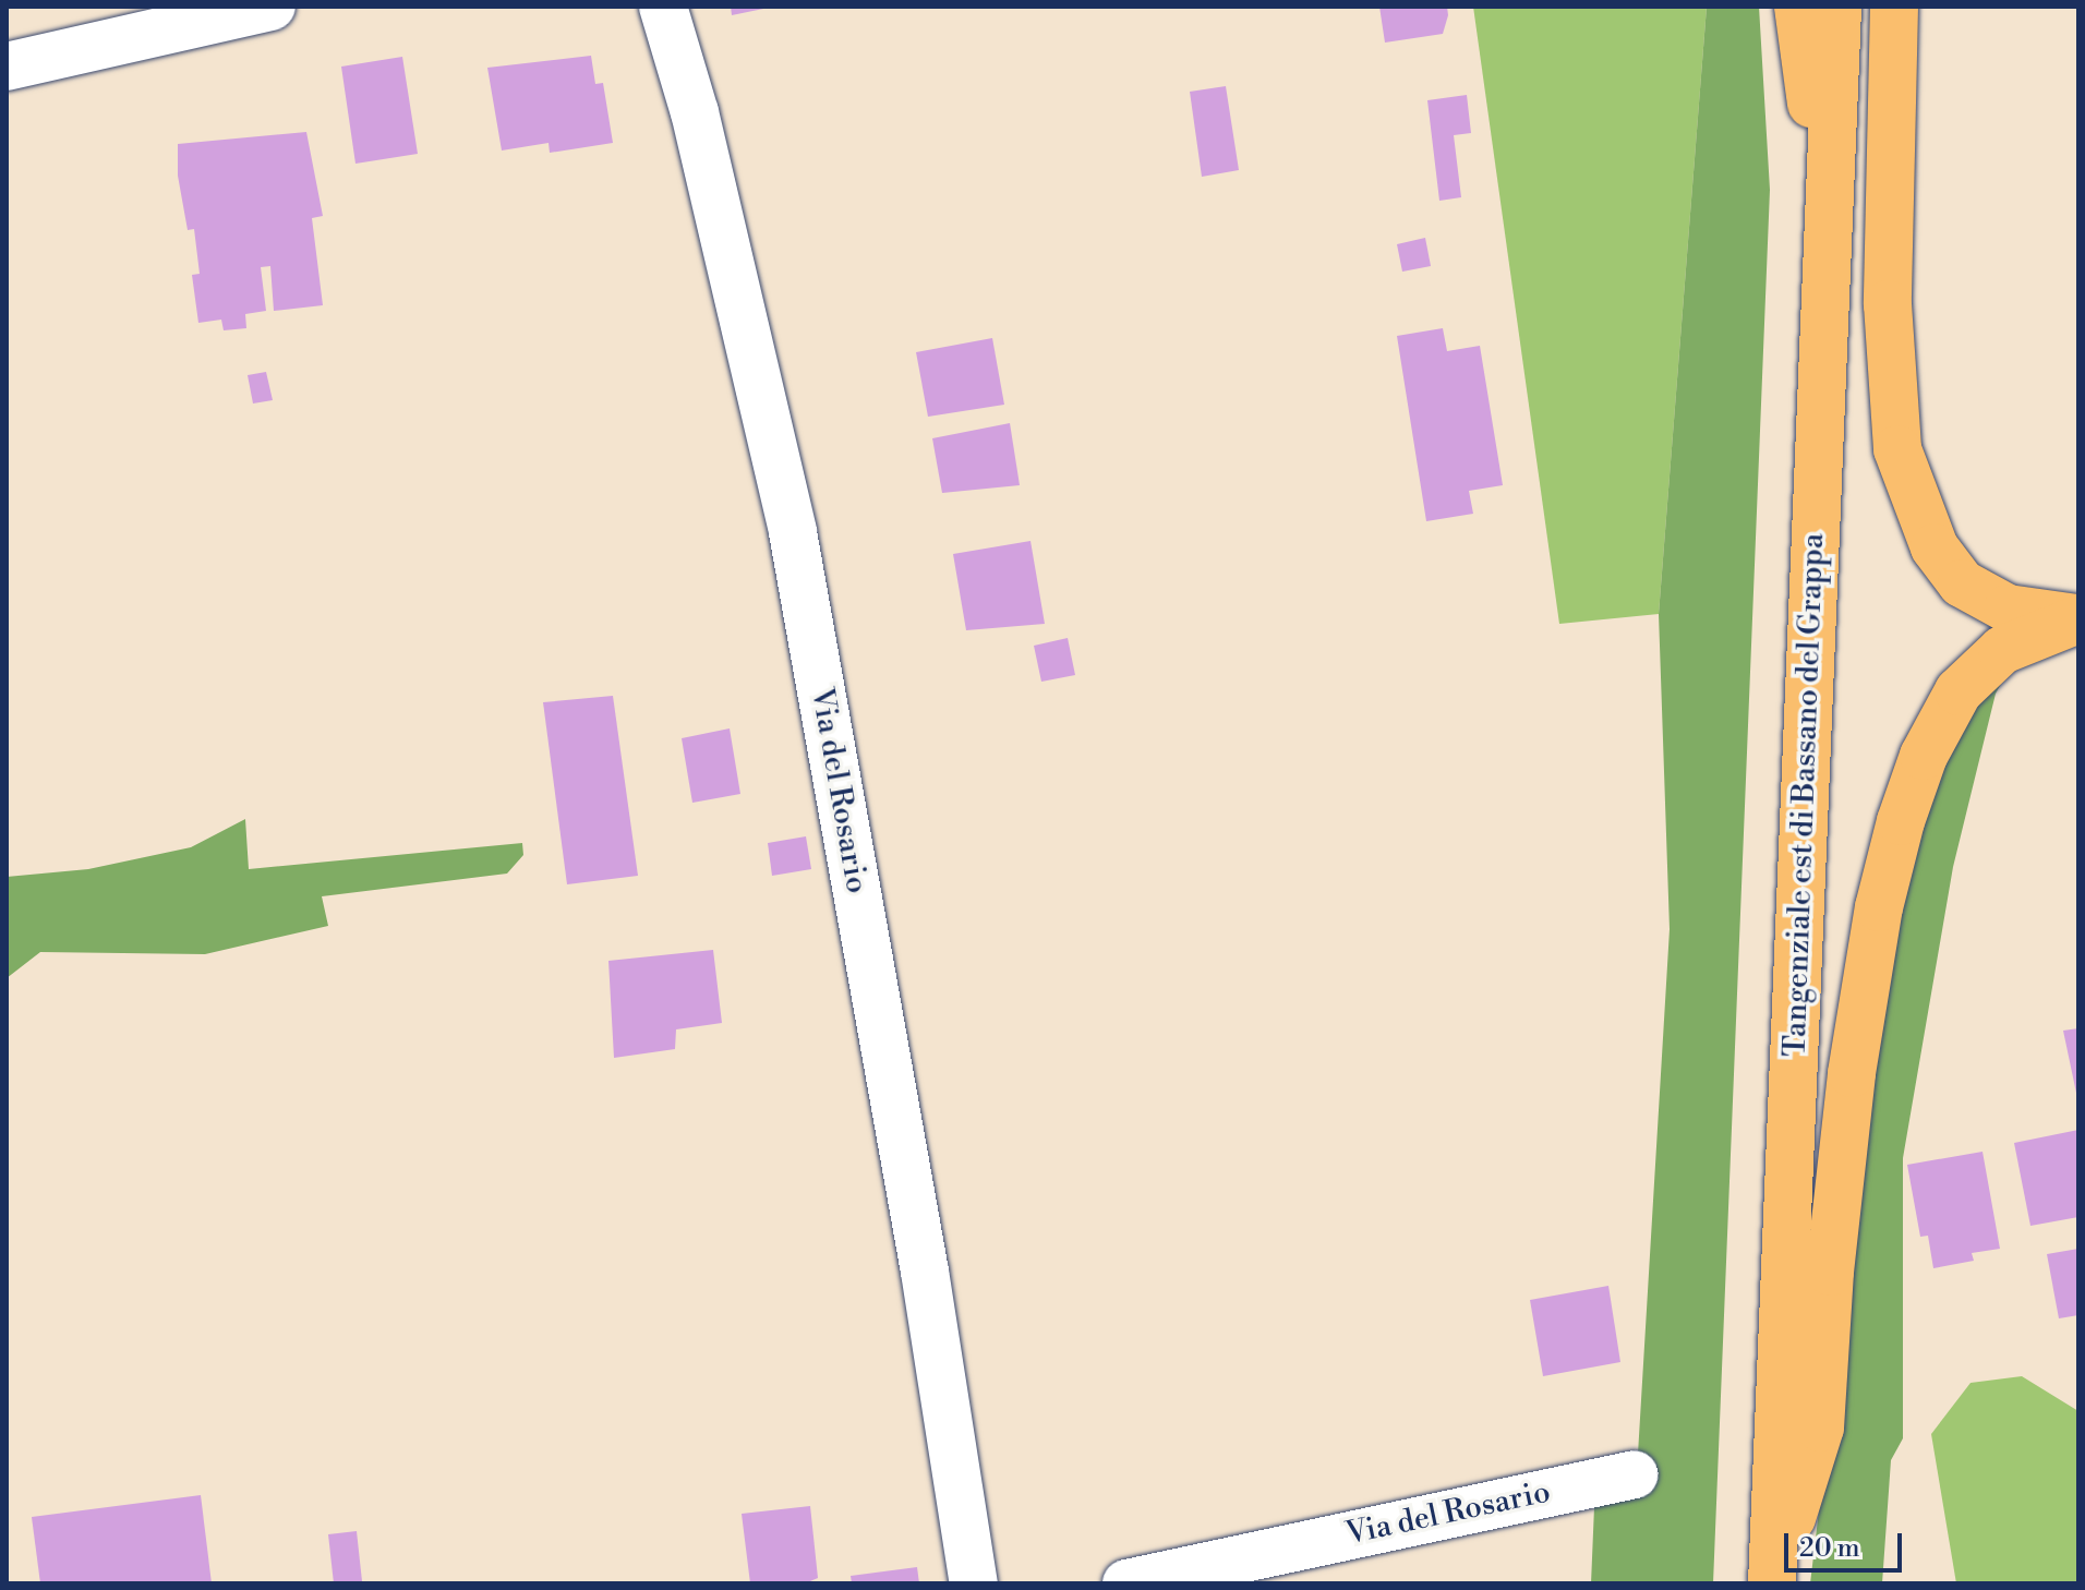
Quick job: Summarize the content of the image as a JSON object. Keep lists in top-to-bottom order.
{
  "streets": {
    "highway": ["Tangenziale est di Bassano del Grappa"],
    "street": ["Via del Rosario"]
  },
  "scale_bar": "20 m"
}
